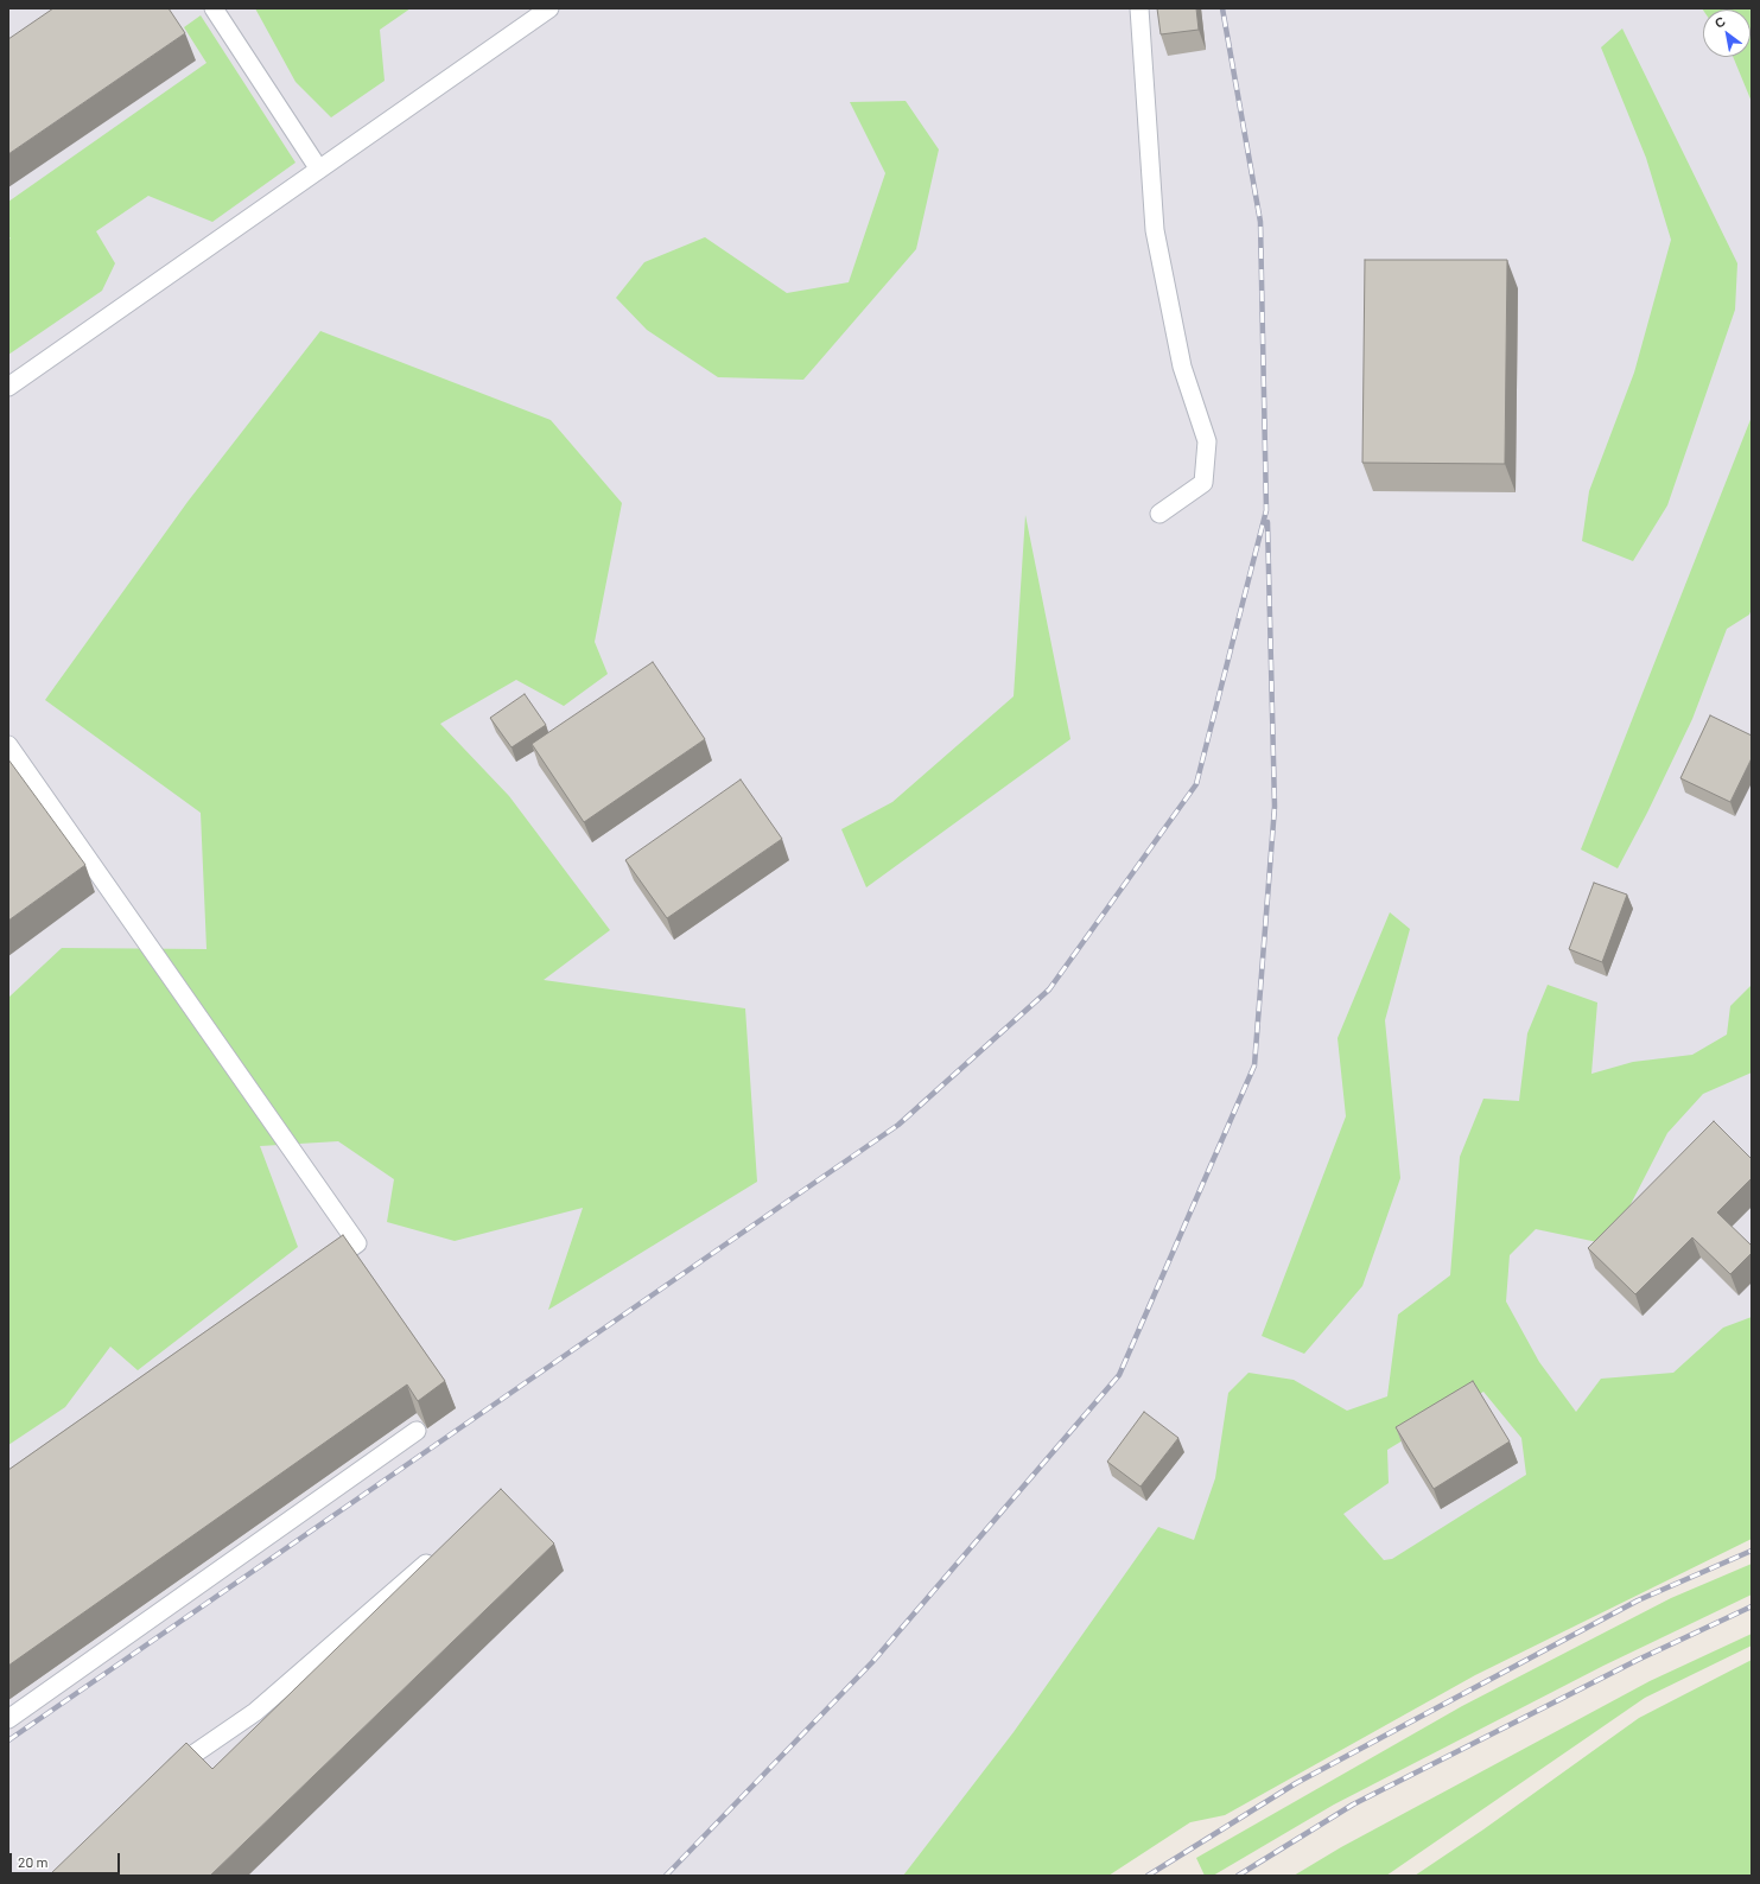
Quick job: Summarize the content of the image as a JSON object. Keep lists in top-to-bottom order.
{
  "scale_bar": "20 m",
  "north": "top left"
}
